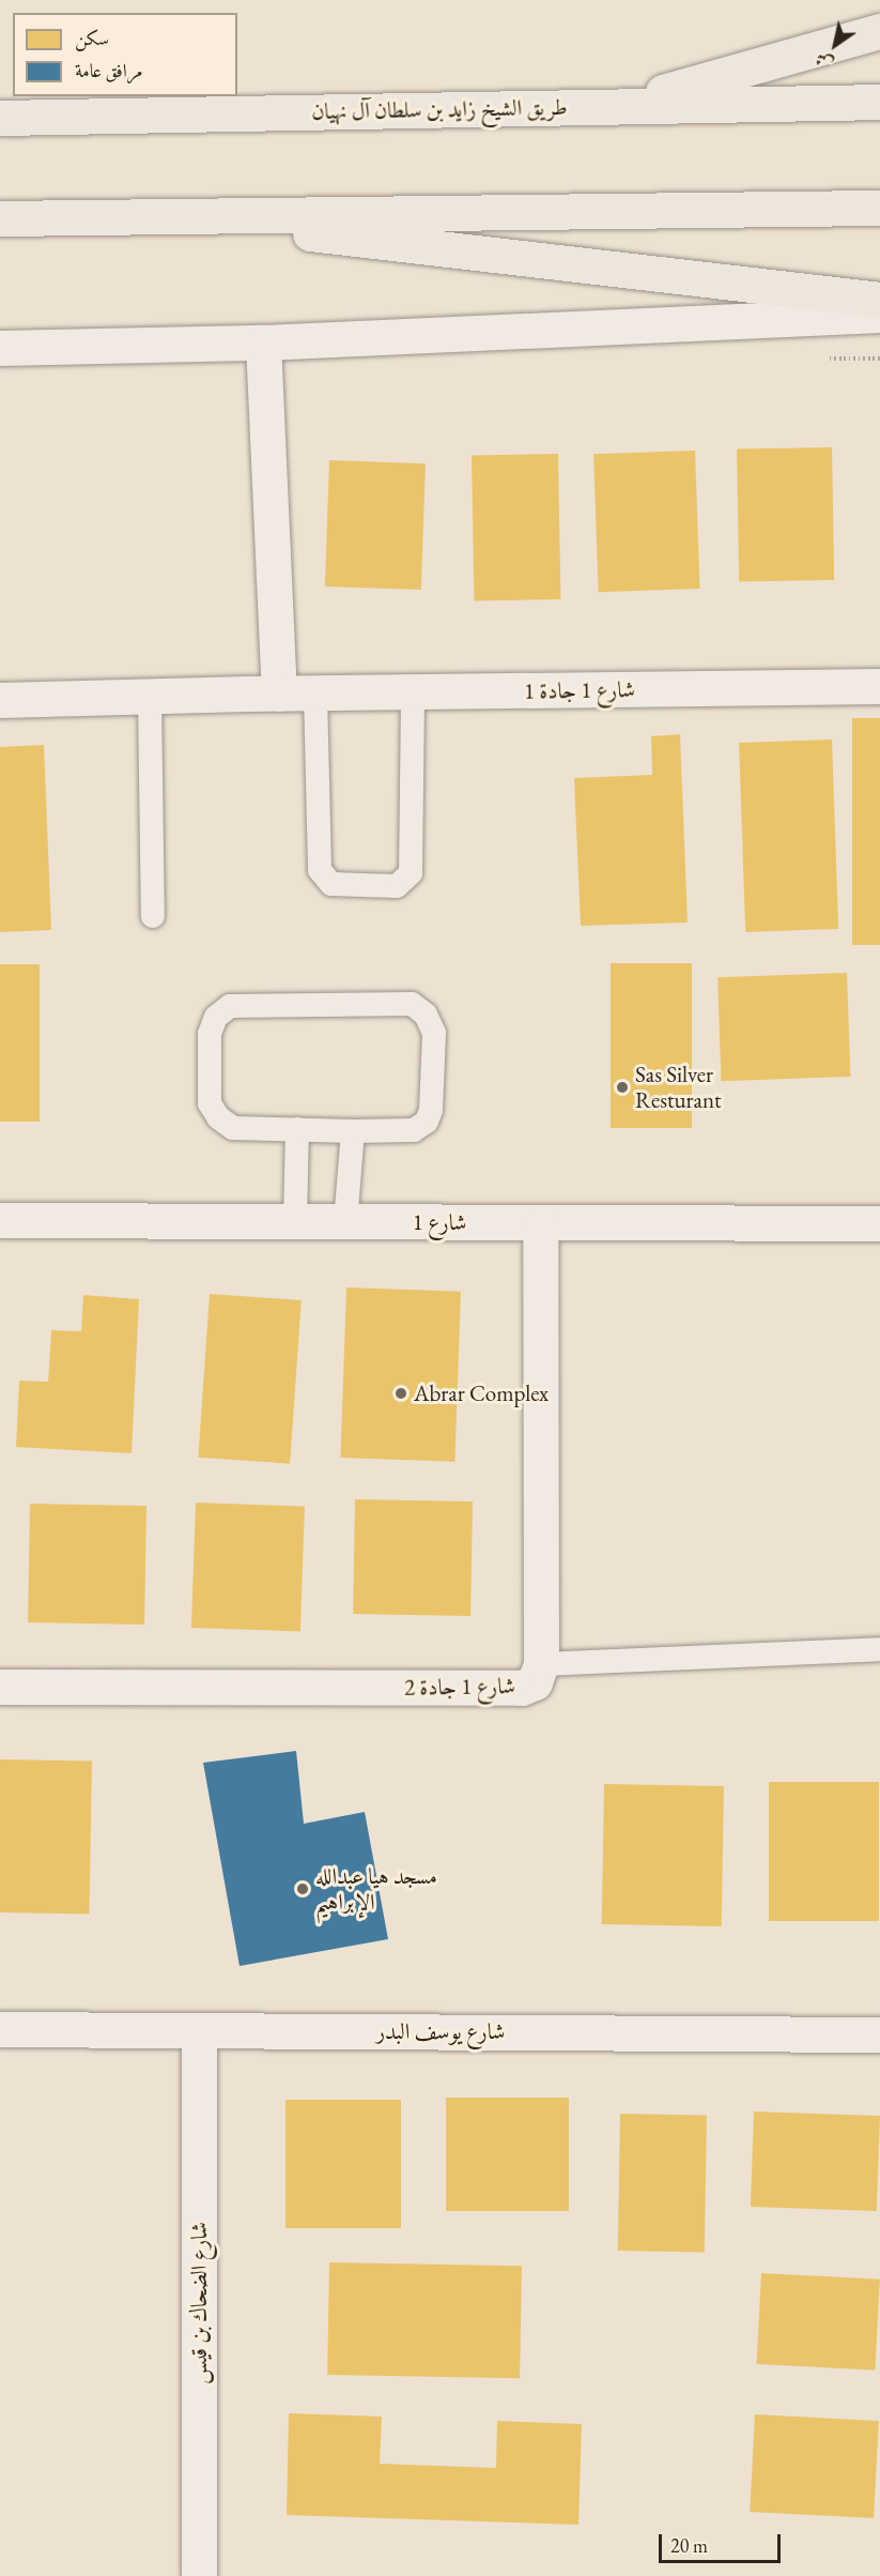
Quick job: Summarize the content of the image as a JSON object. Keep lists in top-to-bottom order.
{
  "streets": {
    "highway": ["طريق الشيخ زايد بن سلطان آل نهيان"],
    "street": [
      "شارع 1 جادة 1",
      "شارع 1",
      "شارع 1 جادة 2",
      "شارع يوسف البدر",
      "شارع الضحاك بن قيس"
    ]
  },
  "crossings": [
    ["شارع 1", "شارع 1 جادة 2"],
    ["شارع يوسف البدر", "شارع الضحاك بن قيس"]
  ],
  "places": ["Sas Silver Resturant", "Abrar Complex", "مسجد هيا عبدالله الإبراهيم"],
  "legend": ["سكن", "مرافق عامة"],
  "scale_bar": "20 m",
  "north": "bottom left"
}
